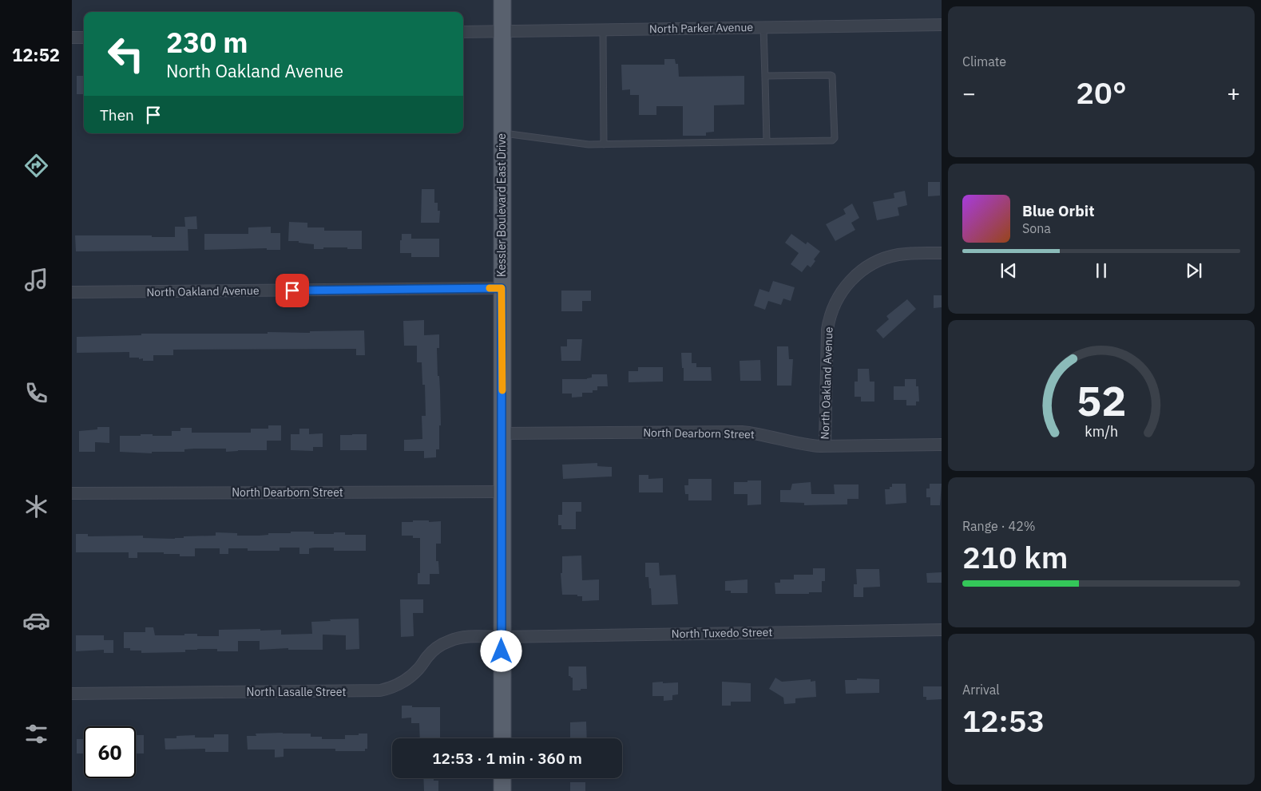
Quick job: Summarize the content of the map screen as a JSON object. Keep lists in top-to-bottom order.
{
  "streets": {
    "main road": ["Kessler Boulevard East Drive"],
    "street": [
      "North Parker Avenue",
      "North Oakland Avenue",
      "North Dearborn Street",
      "North Tuxedo Street",
      "North Lasalle Street"
    ]
  },
  "crossings": [
    ["North Parker Avenue", "Kessler Boulevard East Drive"],
    ["Kessler Boulevard East Drive", "North Oakland Avenue"],
    ["Kessler Boulevard East Drive", "North Dearborn Street"],
    ["Kessler Boulevard East Drive", "North Tuxedo Street"],
    ["Kessler Boulevard East Drive", "North Lasalle Street"],
    ["North Oakland Avenue", "North Dearborn Street"],
    ["North Tuxedo Street", "North Lasalle Street"]
  ],
  "page": {
    "tabs": "12:52",
    "tile": [
      "Climate",
      ["Range · 42%", "210 km"],
      ["Arrival", "12:53"]
    ],
    "turn": ["230 m", "North Oakland Avenue"],
    "heat": ["−", "20°", "+"],
    "then": "Then",
    "song": ["Blue Orbit", "Sona"],
    "limit": "60",
    "trip": "12:53 · 1 min · 360 m",
    "gauge": ["52", "km/h"]
  }
}
